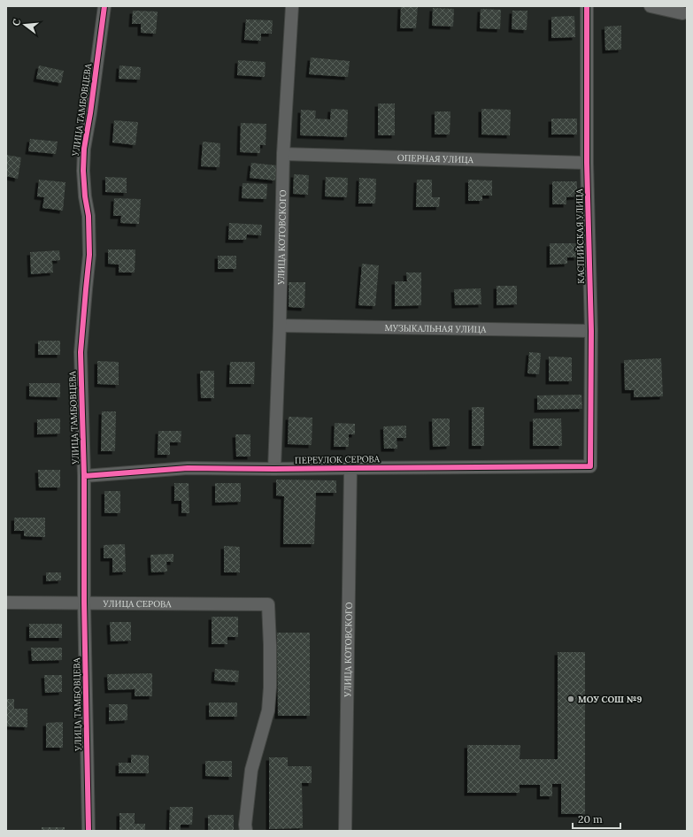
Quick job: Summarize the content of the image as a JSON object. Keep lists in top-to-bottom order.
{
  "streets": {
    "street": [
      "УЛИЦА ТАМБОВЦЕВА",
      "ОПЕРНАЯ УЛИЦА",
      "КАСПИЙСКАЯ УЛИЦА",
      "УЛИЦА КОТОВСКОГО",
      "МУЗЫКАЛЬНАЯ УЛИЦА",
      "ПЕРЕУЛОК СЕРОВА",
      "УЛИЦА СЕРОВА"
    ]
  },
  "crossings": [
    ["УЛИЦА ТАМБОВЦЕВА", "ПЕРЕУЛОК СЕРОВА"],
    ["УЛИЦА ТАМБОВЦЕВА", "УЛИЦА СЕРОВА"],
    ["ОПЕРНАЯ УЛИЦА", "КАСПИЙСКАЯ УЛИЦА"],
    ["ОПЕРНАЯ УЛИЦА", "УЛИЦА КОТОВСКОГО"],
    ["КАСПИЙСКАЯ УЛИЦА", "МУЗЫКАЛЬНАЯ УЛИЦА"],
    ["КАСПИЙСКАЯ УЛИЦА", "ПЕРЕУЛОК СЕРОВА"],
    ["УЛИЦА КОТОВСКОГО", "МУЗЫКАЛЬНАЯ УЛИЦА"],
    ["УЛИЦА КОТОВСКОГО", "ПЕРЕУЛОК СЕРОВА"]
  ],
  "places": ["МОУ СОШ №9"],
  "scale_bar": "20 m",
  "north": "left"
}
